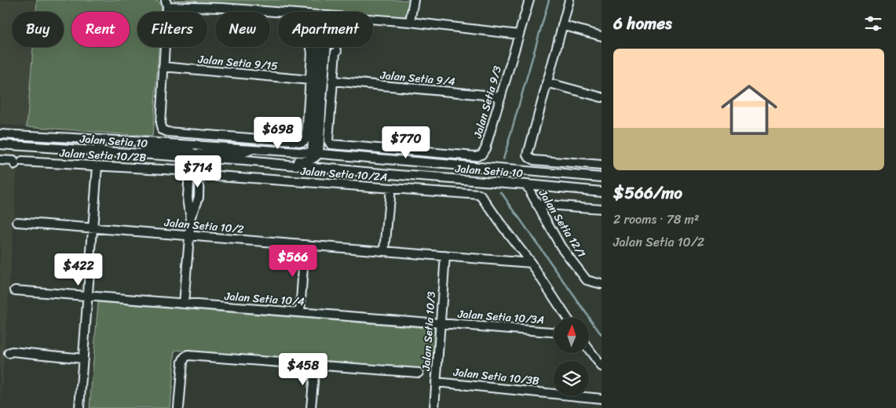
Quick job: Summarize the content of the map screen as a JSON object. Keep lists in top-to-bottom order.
{
  "streets": {
    "street": [
      "Jalan Setia 9/15",
      "Jalan Setia 9/4",
      "Jalan Setia 9/3",
      "Jalan Setia 10",
      "Jalan Setia 10/2B",
      "Jalan Setia 10/2A",
      "Jalan Setia 12/1",
      "Jalan Setia 10/2",
      "Jalan Setia 10/4",
      "Jalan Setia 10/3A",
      "Jalan Setia 10/3",
      "Jalan Setia 10/3B"
    ]
  },
  "crossings": [
    ["Jalan Setia 9/4", "Jalan Setia 9/3"],
    ["Jalan Setia 10", "Jalan Setia 12/1"],
    ["Jalan Setia 10/2A", "Jalan Setia 10/2"],
    ["Jalan Setia 10/2", "Jalan Setia 10/3"],
    ["Jalan Setia 10/4", "Jalan Setia 10/3A"],
    ["Jalan Setia 10/4", "Jalan Setia 10/3"],
    ["Jalan Setia 10/3A", "Jalan Setia 10/3"],
    ["Jalan Setia 10/3", "Jalan Setia 10/3B"]
  ],
  "north": "top",
  "page": {
    "heading": "6 homes",
    "chip": [
      "Buy",
      "Rent",
      "Filters",
      "New",
      "Apartment"
    ],
    "list": [
      {
        "name": "$566/mo",
        "note": "2 rooms · 78 m² · Jalan Setia 10/2"
      }
    ],
    "price": [
      "$698",
      "$770",
      "$714",
      "$566",
      "$422",
      "$458"
    ]
  }
}
